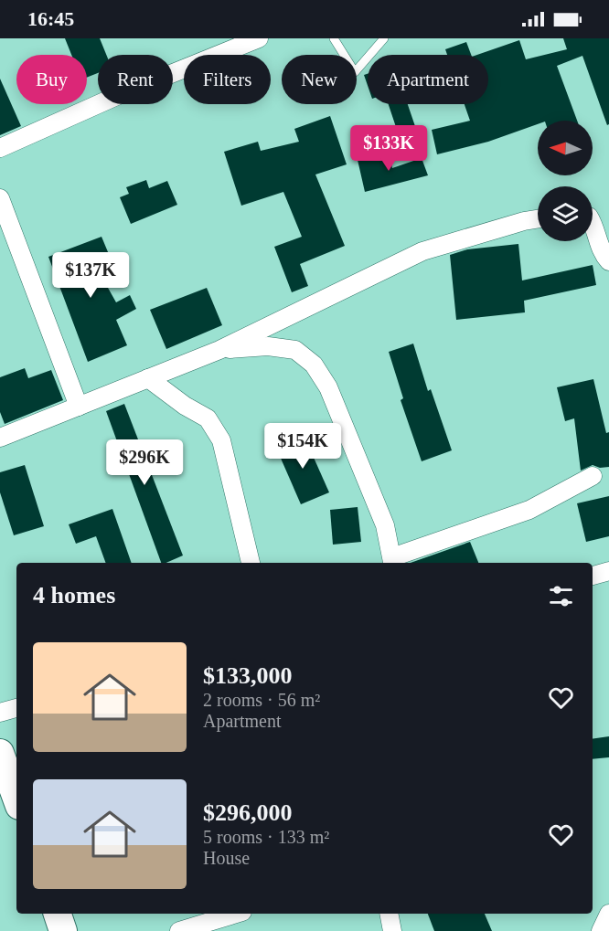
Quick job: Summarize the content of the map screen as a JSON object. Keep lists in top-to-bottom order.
{
  "north": "left",
  "page": {
    "status": "16:45",
    "chip": [
      "Buy",
      "Rent",
      "Filters",
      "New",
      "Apartment"
    ],
    "price": [
      "$133K",
      "$137K",
      "$154K",
      "$296K"
    ],
    "heading": "4 homes",
    "list": [
      {
        "name": "$133,000",
        "note": "2 rooms · 56 m² · Apartment"
      },
      {
        "name": "$296,000",
        "note": "5 rooms · 133 m² · House"
      }
    ]
  }
}
